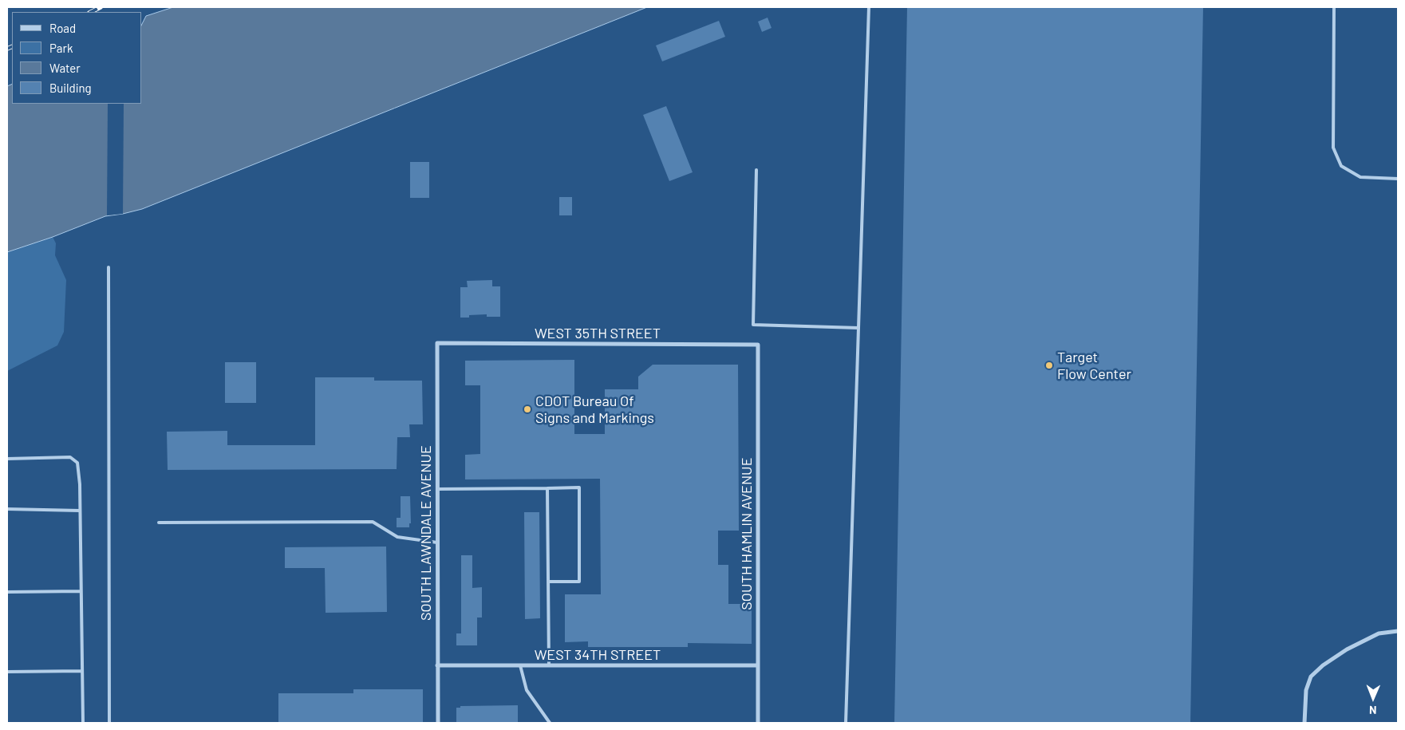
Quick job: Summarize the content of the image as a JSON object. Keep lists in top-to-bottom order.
{
  "streets": {
    "street": [
      "WEST 35TH STREET",
      "SOUTH LAWNDALE AVENUE",
      "SOUTH HAMLIN AVENUE",
      "WEST 34TH STREET"
    ]
  },
  "crossings": [
    ["WEST 35TH STREET", "SOUTH LAWNDALE AVENUE"],
    ["WEST 35TH STREET", "SOUTH HAMLIN AVENUE"],
    ["SOUTH LAWNDALE AVENUE", "WEST 34TH STREET"],
    ["SOUTH HAMLIN AVENUE", "WEST 34TH STREET"]
  ],
  "places": ["Target Flow Center", "CDOT Bureau Of Signs and Markings"],
  "legend": [
    "Road",
    "Park",
    "Water",
    "Building"
  ],
  "north": "bottom"
}
